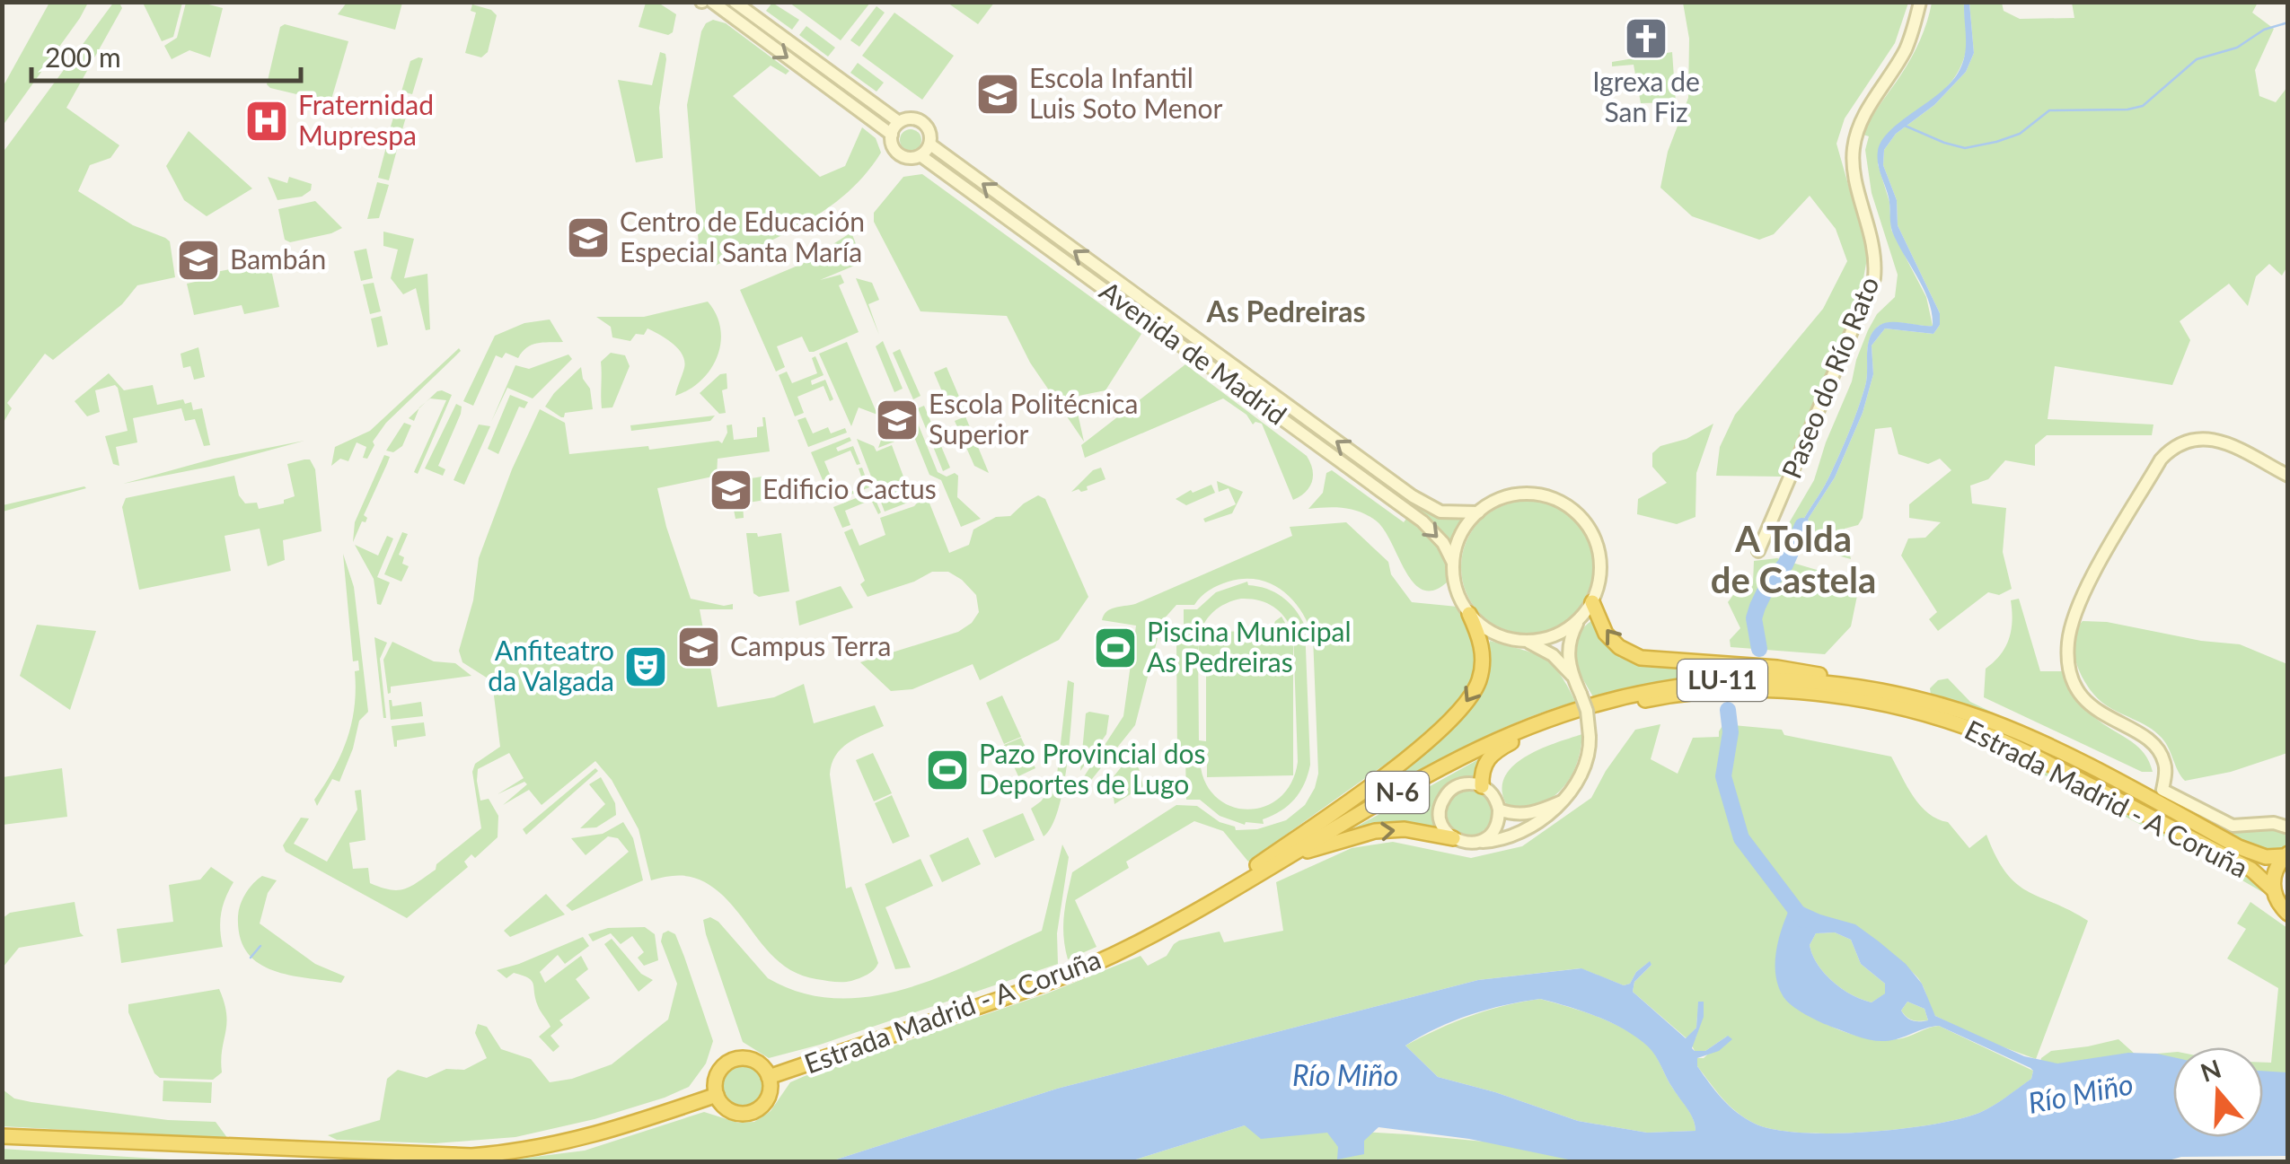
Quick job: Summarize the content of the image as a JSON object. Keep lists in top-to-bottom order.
{
  "streets": {
    "highway": ["LU-11", "N-6", "Estrada Madrid - A Coruña"],
    "street": ["Avenida de Madrid", "Paseo do Río Rato"]
  },
  "districts": ["As Pedreiras", "A Tolda de Castela"],
  "water": ["Río Miño"],
  "places": {
    "church": ["Igrexa de San Fiz"],
    "school or university": [
      "Escola Infantil Luis Soto Menor",
      "Centro de Educación Especial Santa María",
      "Bambán",
      "Escola Politécnica Superior",
      "Edificio Cactus",
      "Campus Terra"
    ],
    "hospital": ["Fraternidad Muprespa"],
    "sports": ["Piscina Municipal As Pedreiras", "Pazo Provincial dos Deportes de Lugo"],
    "theatre": ["Anfiteatro da Valgada"]
  },
  "scale_bar": "200 m",
  "north": "top"
}
